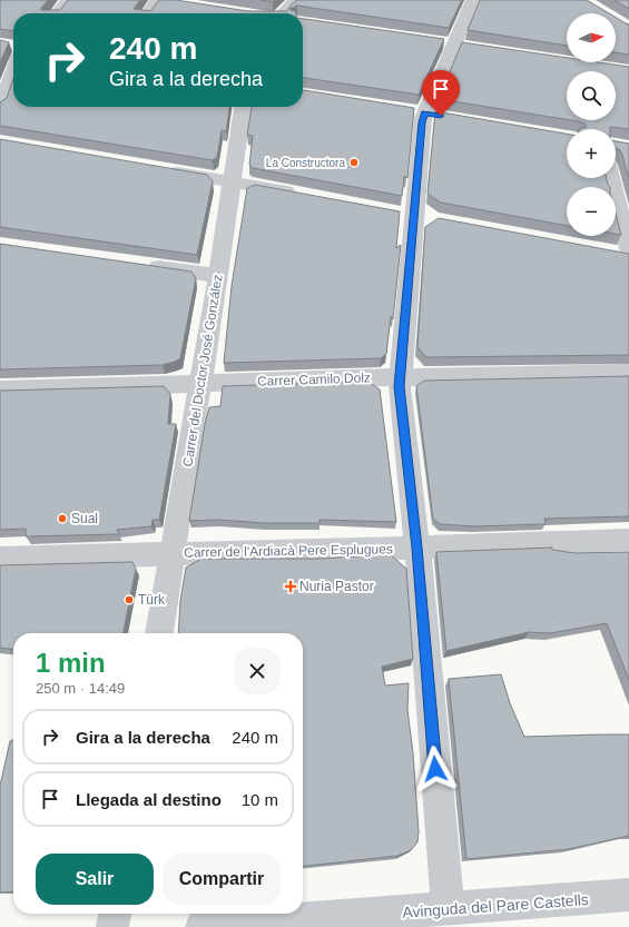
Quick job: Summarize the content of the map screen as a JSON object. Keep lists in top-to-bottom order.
{
  "streets": {
    "street": [
      "Carrer del Doctor José González",
      "Carrer Camilo Dolz",
      "Carrer de l'Ardiacà Pere Esplugues",
      "Avinguda del Pare Castells"
    ]
  },
  "crossings": [
    ["Carrer del Doctor José González", "Carrer Camilo Dolz"],
    ["Carrer del Doctor José González", "Carrer de l'Ardiacà Pere Esplugues"]
  ],
  "places": {
    "other": ["La Constructora", "Sual", "Türk"],
    "health": ["Nuria Pastor"]
  },
  "north": "right",
  "page": {
    "map_buttons": ["+", "−"],
    "turn": ["240 m", "Gira a la derecha"],
    "heading": ["1 min", "250 m · 14:49"],
    "list": [
      {
        "name": "Gira a la derecha",
        "value": "240 m"
      },
      {
        "name": "Llegada al destino",
        "value": "10 m"
      }
    ],
    "buttons": ["Salir", "Compartir"]
  }
}
